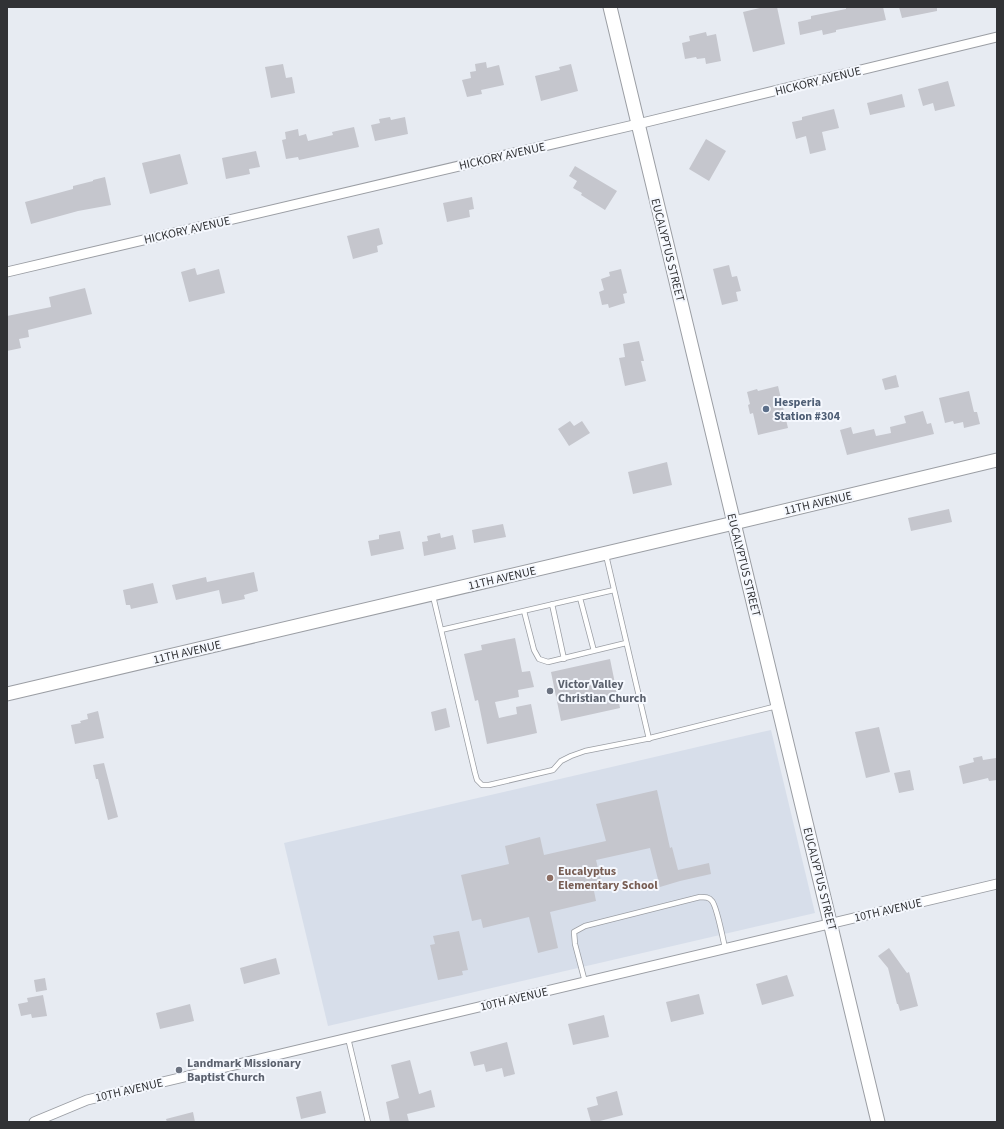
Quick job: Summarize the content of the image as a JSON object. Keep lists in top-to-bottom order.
{
  "streets": {
    "main road": ["EUCALYPTUS STREET", "11TH AVENUE"],
    "street": ["HICKORY AVENUE", "10TH AVENUE"]
  },
  "crossings": [
    ["HICKORY AVENUE", "EUCALYPTUS STREET"],
    ["EUCALYPTUS STREET", "11TH AVENUE"],
    ["EUCALYPTUS STREET", "10TH AVENUE"]
  ],
  "places": [
    "Hesperia Station #304",
    "Victor Valley Christian Church",
    "Eucalyptus Elementary School",
    "Landmark Missionary Baptist Church"
  ]
}
